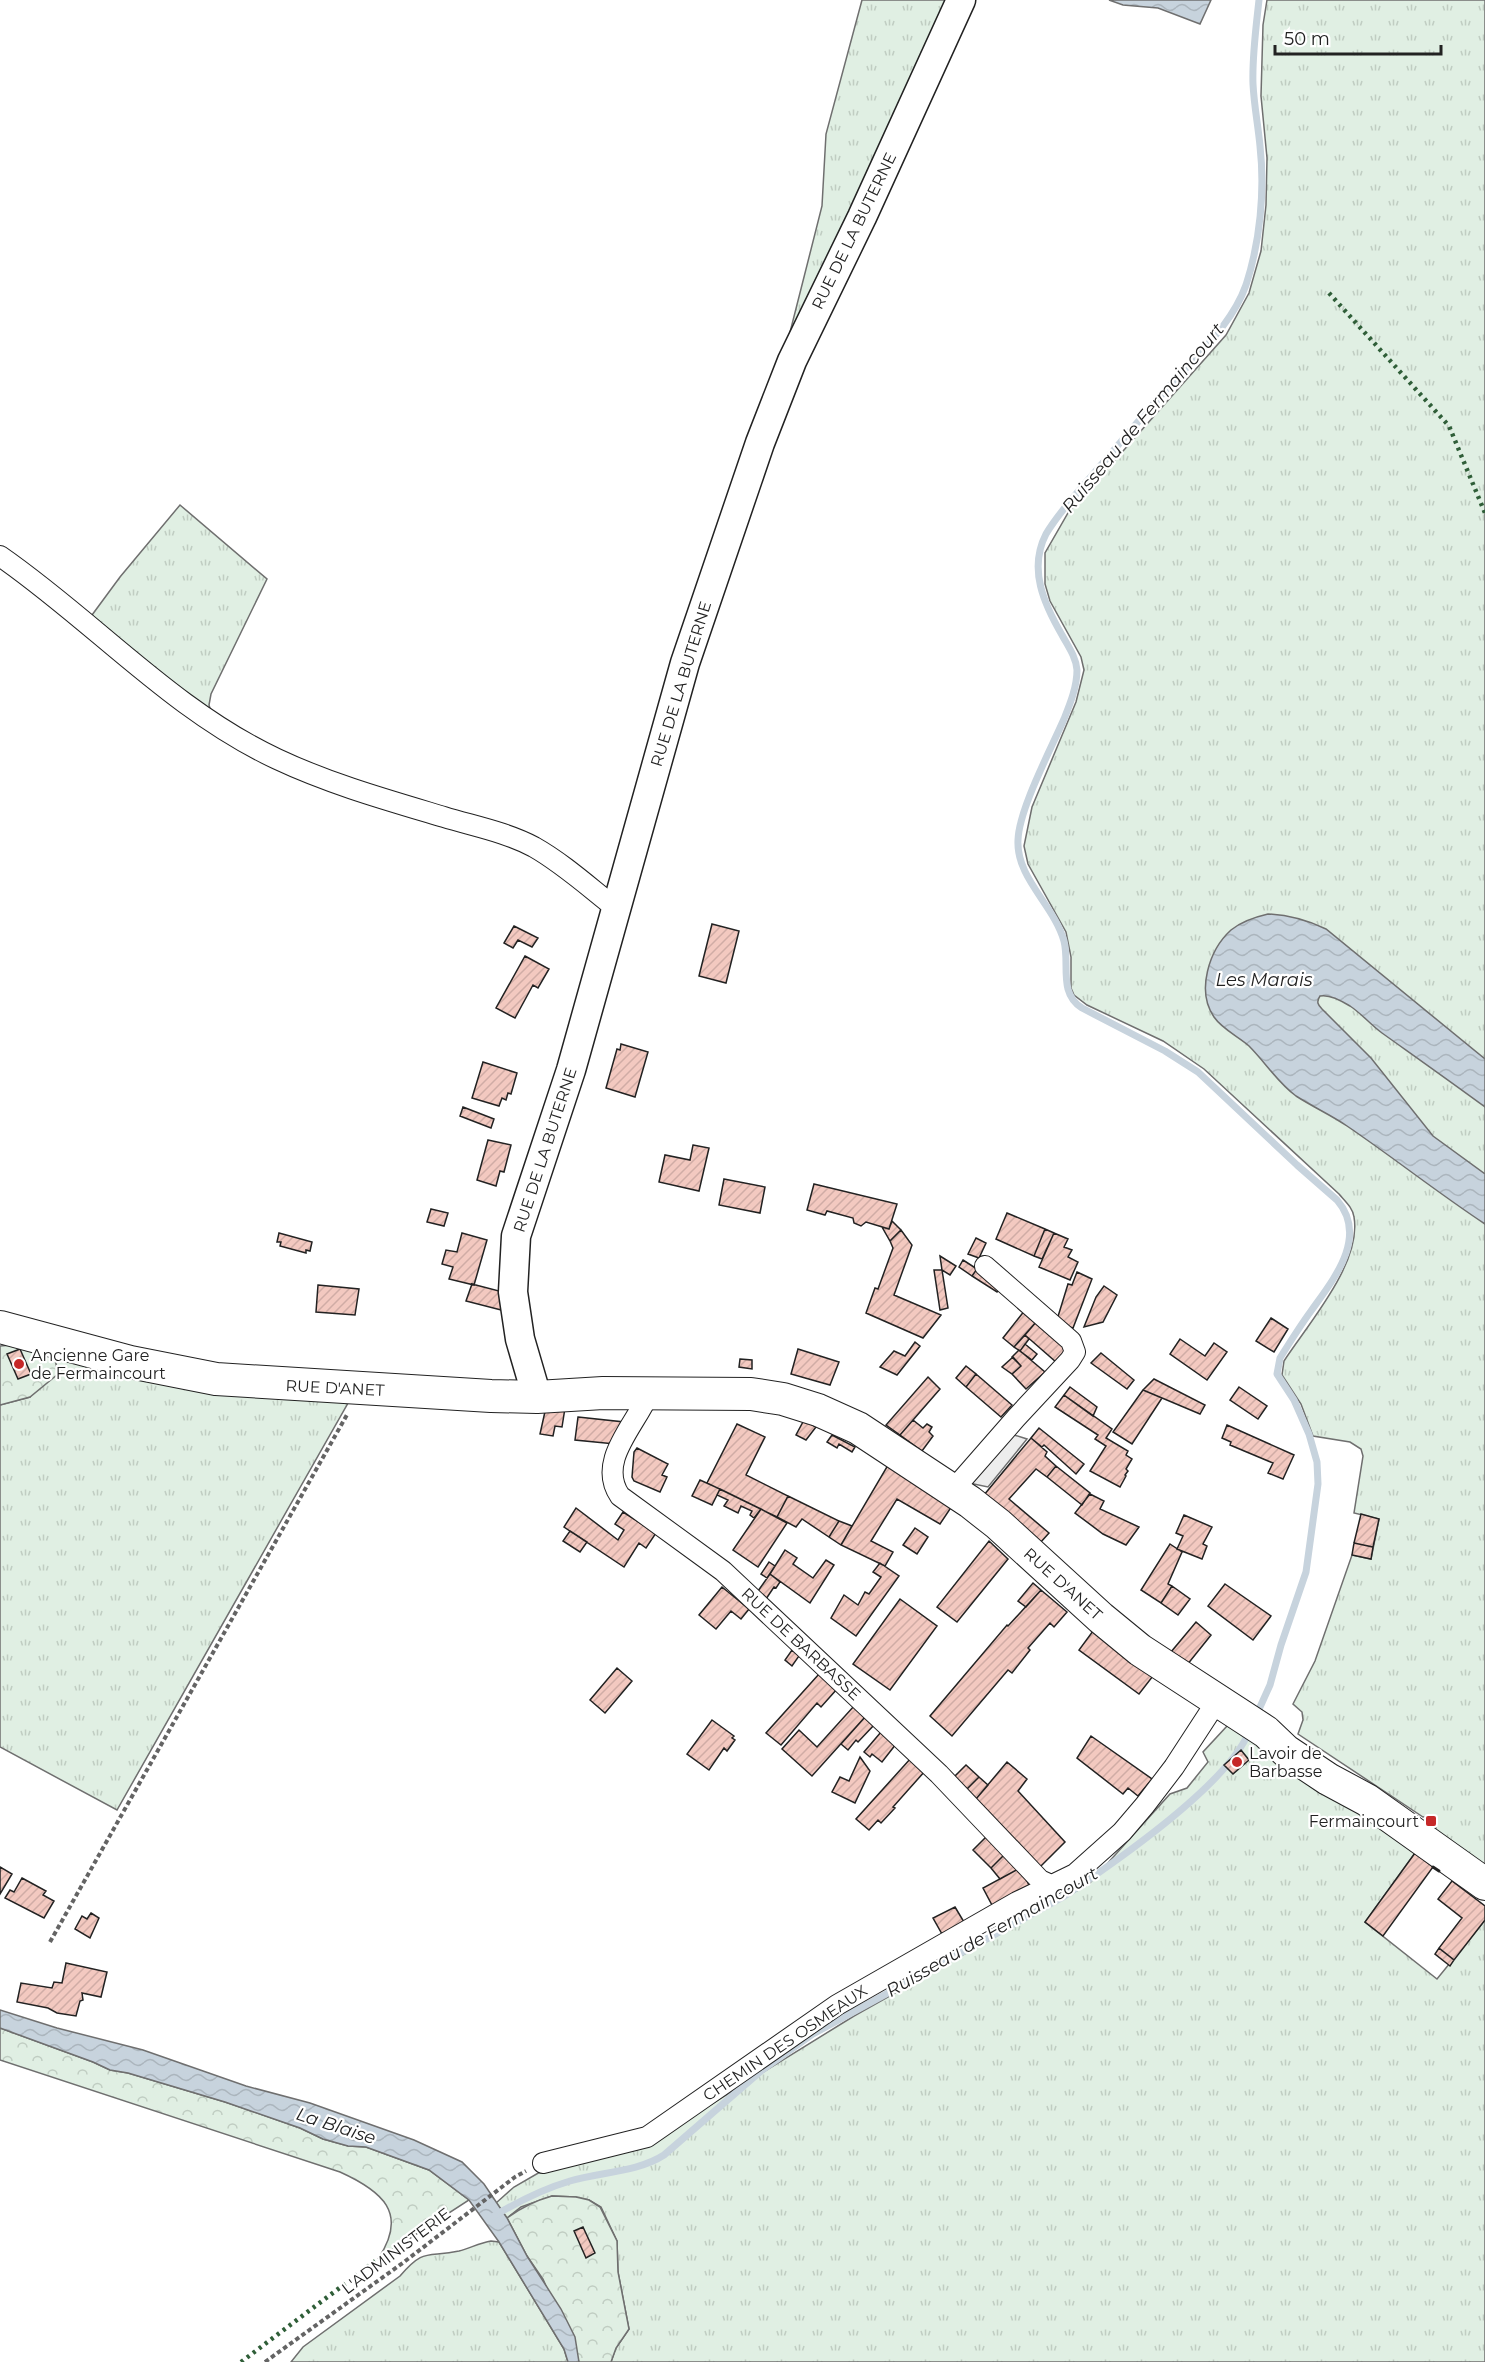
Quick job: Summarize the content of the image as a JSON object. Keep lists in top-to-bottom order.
{
  "streets": {
    "main road": ["RUE D'ANET"],
    "street": ["RUE DE LA BUTERNE", "RUE DE BARBASSE", "CHEMIN DES OSMEAUX"],
    "path": ["L'ADMINISTERIE"]
  },
  "crossings": [
    ["RUE DE LA BUTERNE", "RUE D'ANET"],
    ["RUE D'ANET", "RUE DE BARBASSE"],
    ["RUE D'ANET", "CHEMIN DES OSMEAUX"],
    ["RUE DE BARBASSE", "CHEMIN DES OSMEAUX"],
    ["CHEMIN DES OSMEAUX", "L'ADMINISTERIE"]
  ],
  "water": ["Ruisseau de Fermaincourt", "Les Marais", "La Blaise"],
  "places": {
    "other": ["Ancienne Gare de Fermaincourt", "Lavoir de Barbasse"],
    "transit": ["Fermaincourt"]
  },
  "scale_bar": "50 m"
}
